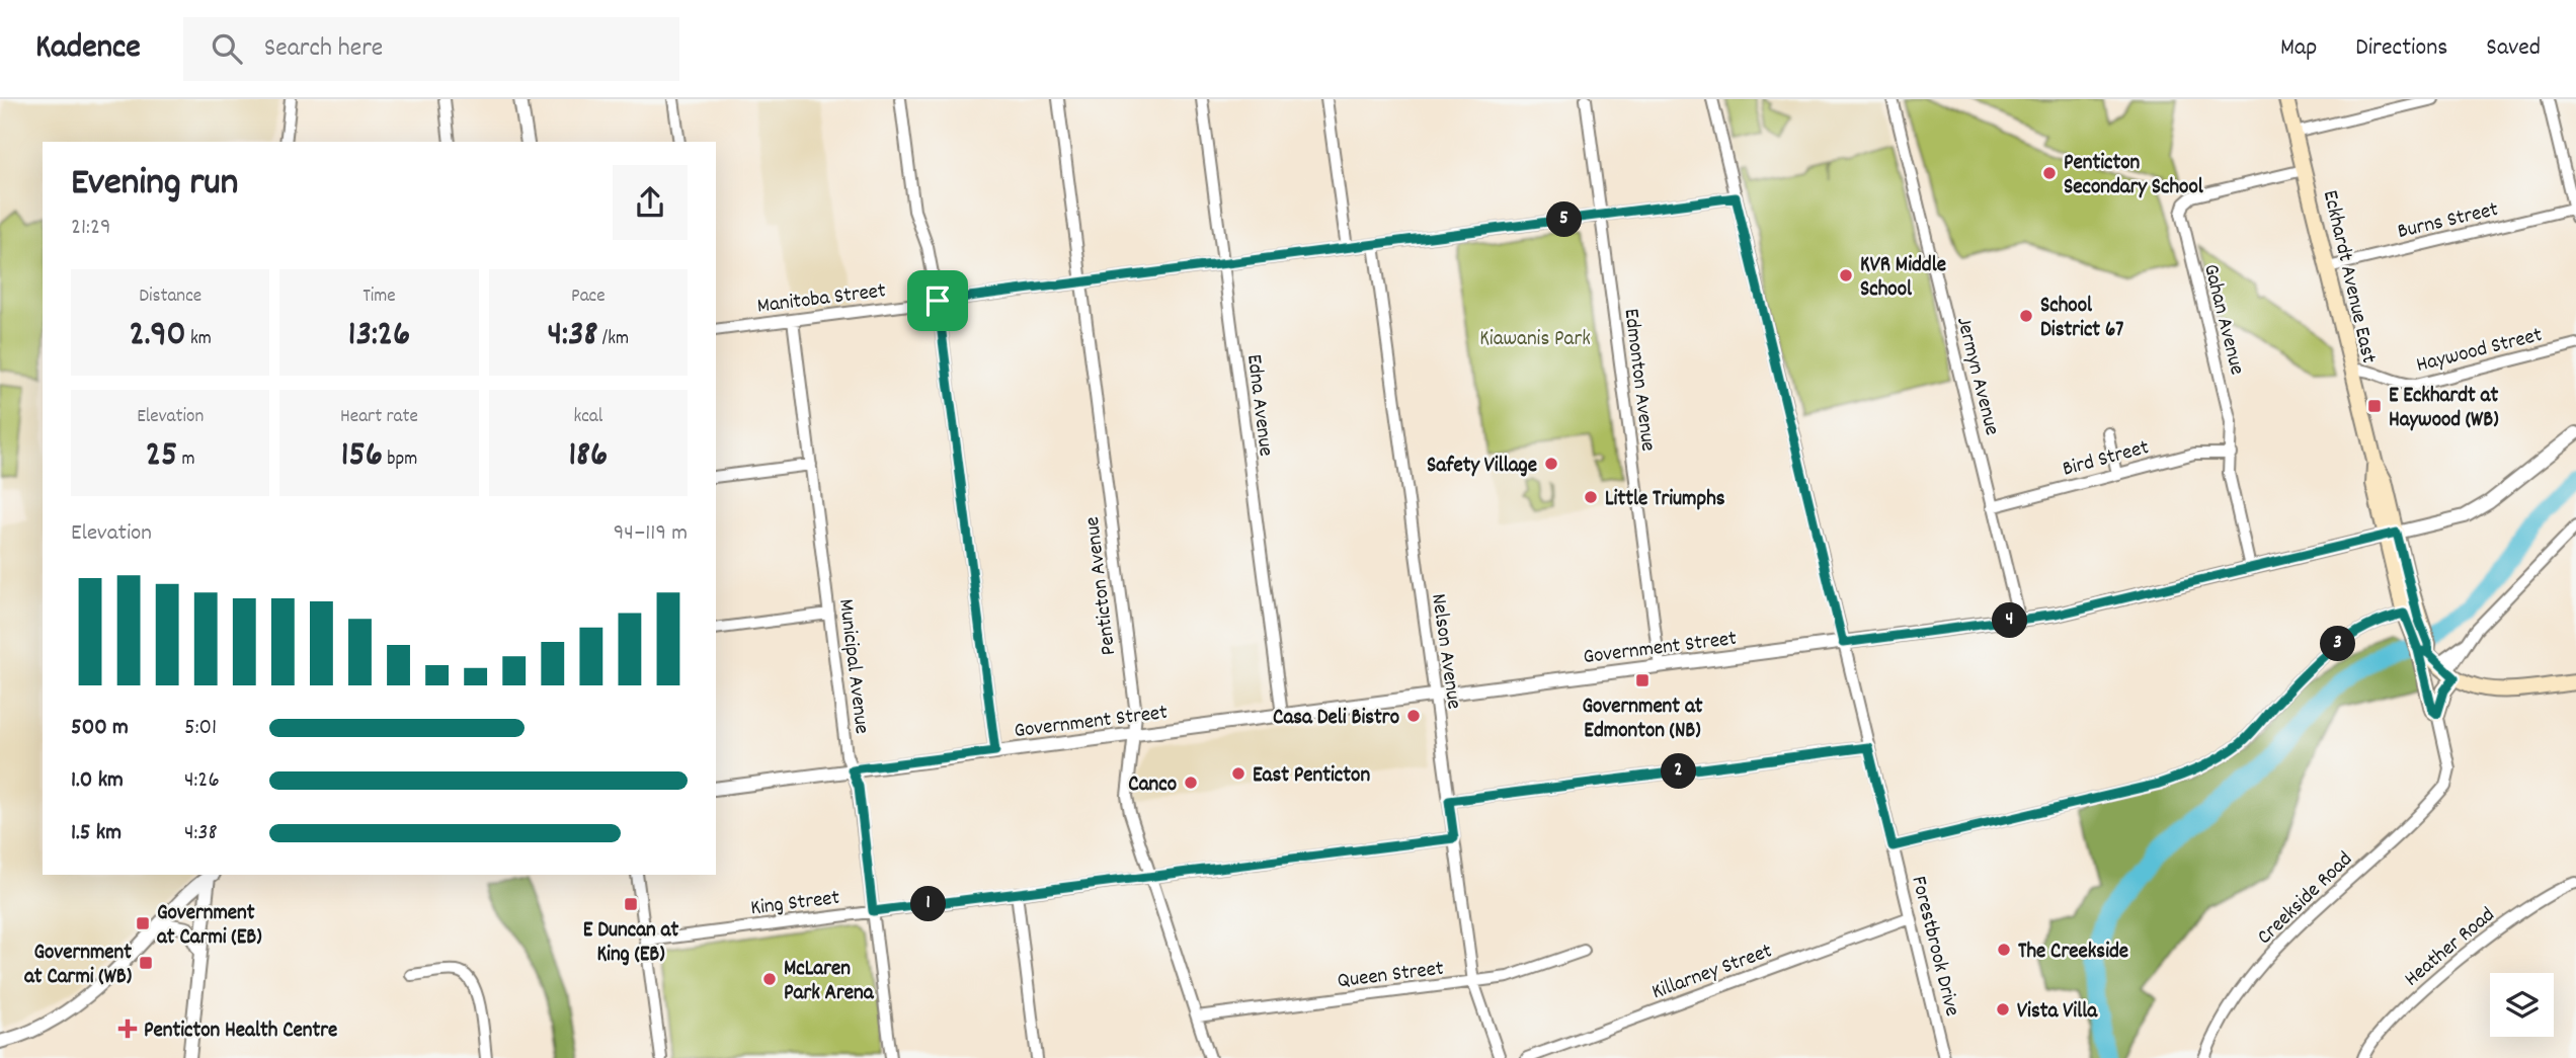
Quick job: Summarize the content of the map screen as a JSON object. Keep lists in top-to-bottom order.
{
  "streets": {
    "main road": ["Eckhardt Avenue East"],
    "street": [
      "Burns Street",
      "Manitoba Street",
      "Gahan Avenue",
      "Haywood Street",
      "Jermyn Avenue",
      "Edmonton Avenue",
      "Edna Avenue",
      "Bird Street",
      "Penticton Avenue",
      "Government Street",
      "Nelson Avenue",
      "Municipal Avenue",
      "Creekside Road",
      "King Street",
      "Forestbrook Drive",
      "Heather Road",
      "Killarney Street",
      "Queen Street"
    ]
  },
  "crossings": [
    ["Burns Street", "Eckhardt Avenue East"],
    ["Eckhardt Avenue East", "Gahan Avenue"],
    ["Eckhardt Avenue East", "Haywood Street"],
    ["Eckhardt Avenue East", "Government Street"],
    ["Eckhardt Avenue East", "Creekside Road"],
    ["Manitoba Street", "Edmonton Avenue"],
    ["Manitoba Street", "Edna Avenue"],
    ["Manitoba Street", "Penticton Avenue"],
    ["Manitoba Street", "Nelson Avenue"],
    ["Manitoba Street", "Municipal Avenue"],
    ["Manitoba Street", "Forestbrook Drive"],
    ["Gahan Avenue", "Bird Street"],
    ["Gahan Avenue", "Government Street"],
    ["Jermyn Avenue", "Bird Street"],
    ["Jermyn Avenue", "Government Street"],
    ["Edmonton Avenue", "Government Street"],
    ["Edna Avenue", "Government Street"],
    ["Penticton Avenue", "Government Street"],
    ["Penticton Avenue", "King Street"],
    ["Penticton Avenue", "Queen Street"],
    ["Government Street", "Nelson Avenue"],
    ["Government Street", "Municipal Avenue"],
    ["Government Street", "Forestbrook Drive"],
    ["Nelson Avenue", "King Street"],
    ["Nelson Avenue", "Queen Street"],
    ["Municipal Avenue", "King Street"],
    ["Forestbrook Drive", "Killarney Street"]
  ],
  "parks": ["Kiawanis Park"],
  "places": {
    "other": [
      "Penticton Secondary School",
      "KVR Middle School",
      "School District 67",
      "Safety Village",
      "Little Triumphs",
      "Casa Deli Bistro",
      "East Penticton",
      "Canco",
      "The Creekside",
      "McLaren Park Arena",
      "Vista Villa"
    ],
    "transit": [
      "E Eckhardt at Haywood (WB)",
      "Government at Edmonton (NB)",
      "E Duncan at King (EB)",
      "Government at Carmi (EB)",
      "Government at Carmi (WB)"
    ],
    "health": ["Penticton Health Centre"]
  },
  "page": {
    "header": "Kadence",
    "search": "Search here",
    "nav": ["Map", "Directions", "Saved"],
    "heading": ["Evening run", "21:29"],
    "pins": [
      "5",
      "4",
      "3",
      "2",
      "1"
    ],
    "stats": [
      ["Distance", "2.90 km"],
      ["Time", "13:26"],
      ["Pace", "4:38 /km"],
      ["Elevation", "25 m"],
      ["Heart rate", "156 bpm"],
      ["kcal", "186"]
    ],
    "chart": ["Elevation", "94–119 m"],
    "list": [
      {
        "name": "500 m",
        "note": "5:01"
      },
      {
        "name": "1.0 km",
        "note": "4:26"
      },
      {
        "name": "1.5 km",
        "note": "4:38"
      }
    ]
  }
}
